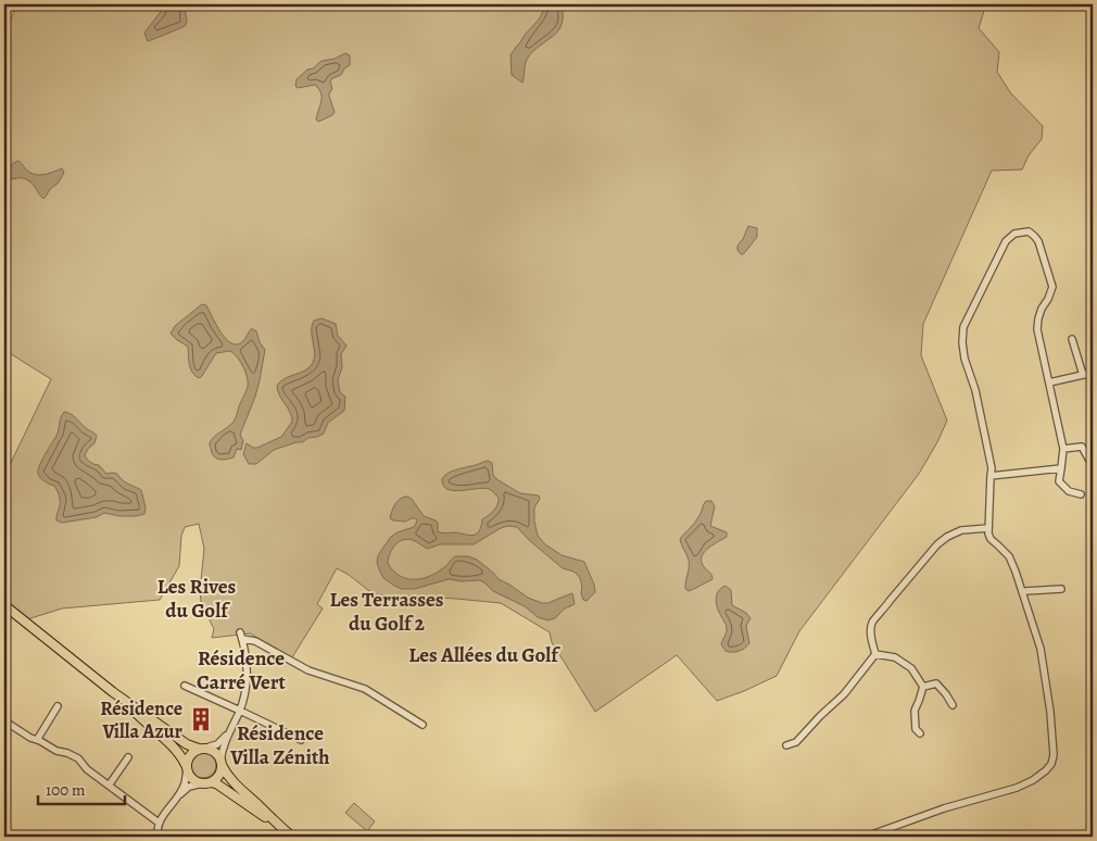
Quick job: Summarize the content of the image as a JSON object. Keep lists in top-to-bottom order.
{
  "districts": [
    "Les Rives du Golf",
    "Les Terrasses du Golf 2",
    "Les Allées du Golf",
    "Résidence Carré Vert",
    "Résidence Villa Zénith"
  ],
  "places": {
    "building": ["Résidence Villa Azur"]
  },
  "scale_bar": "100 m"
}
